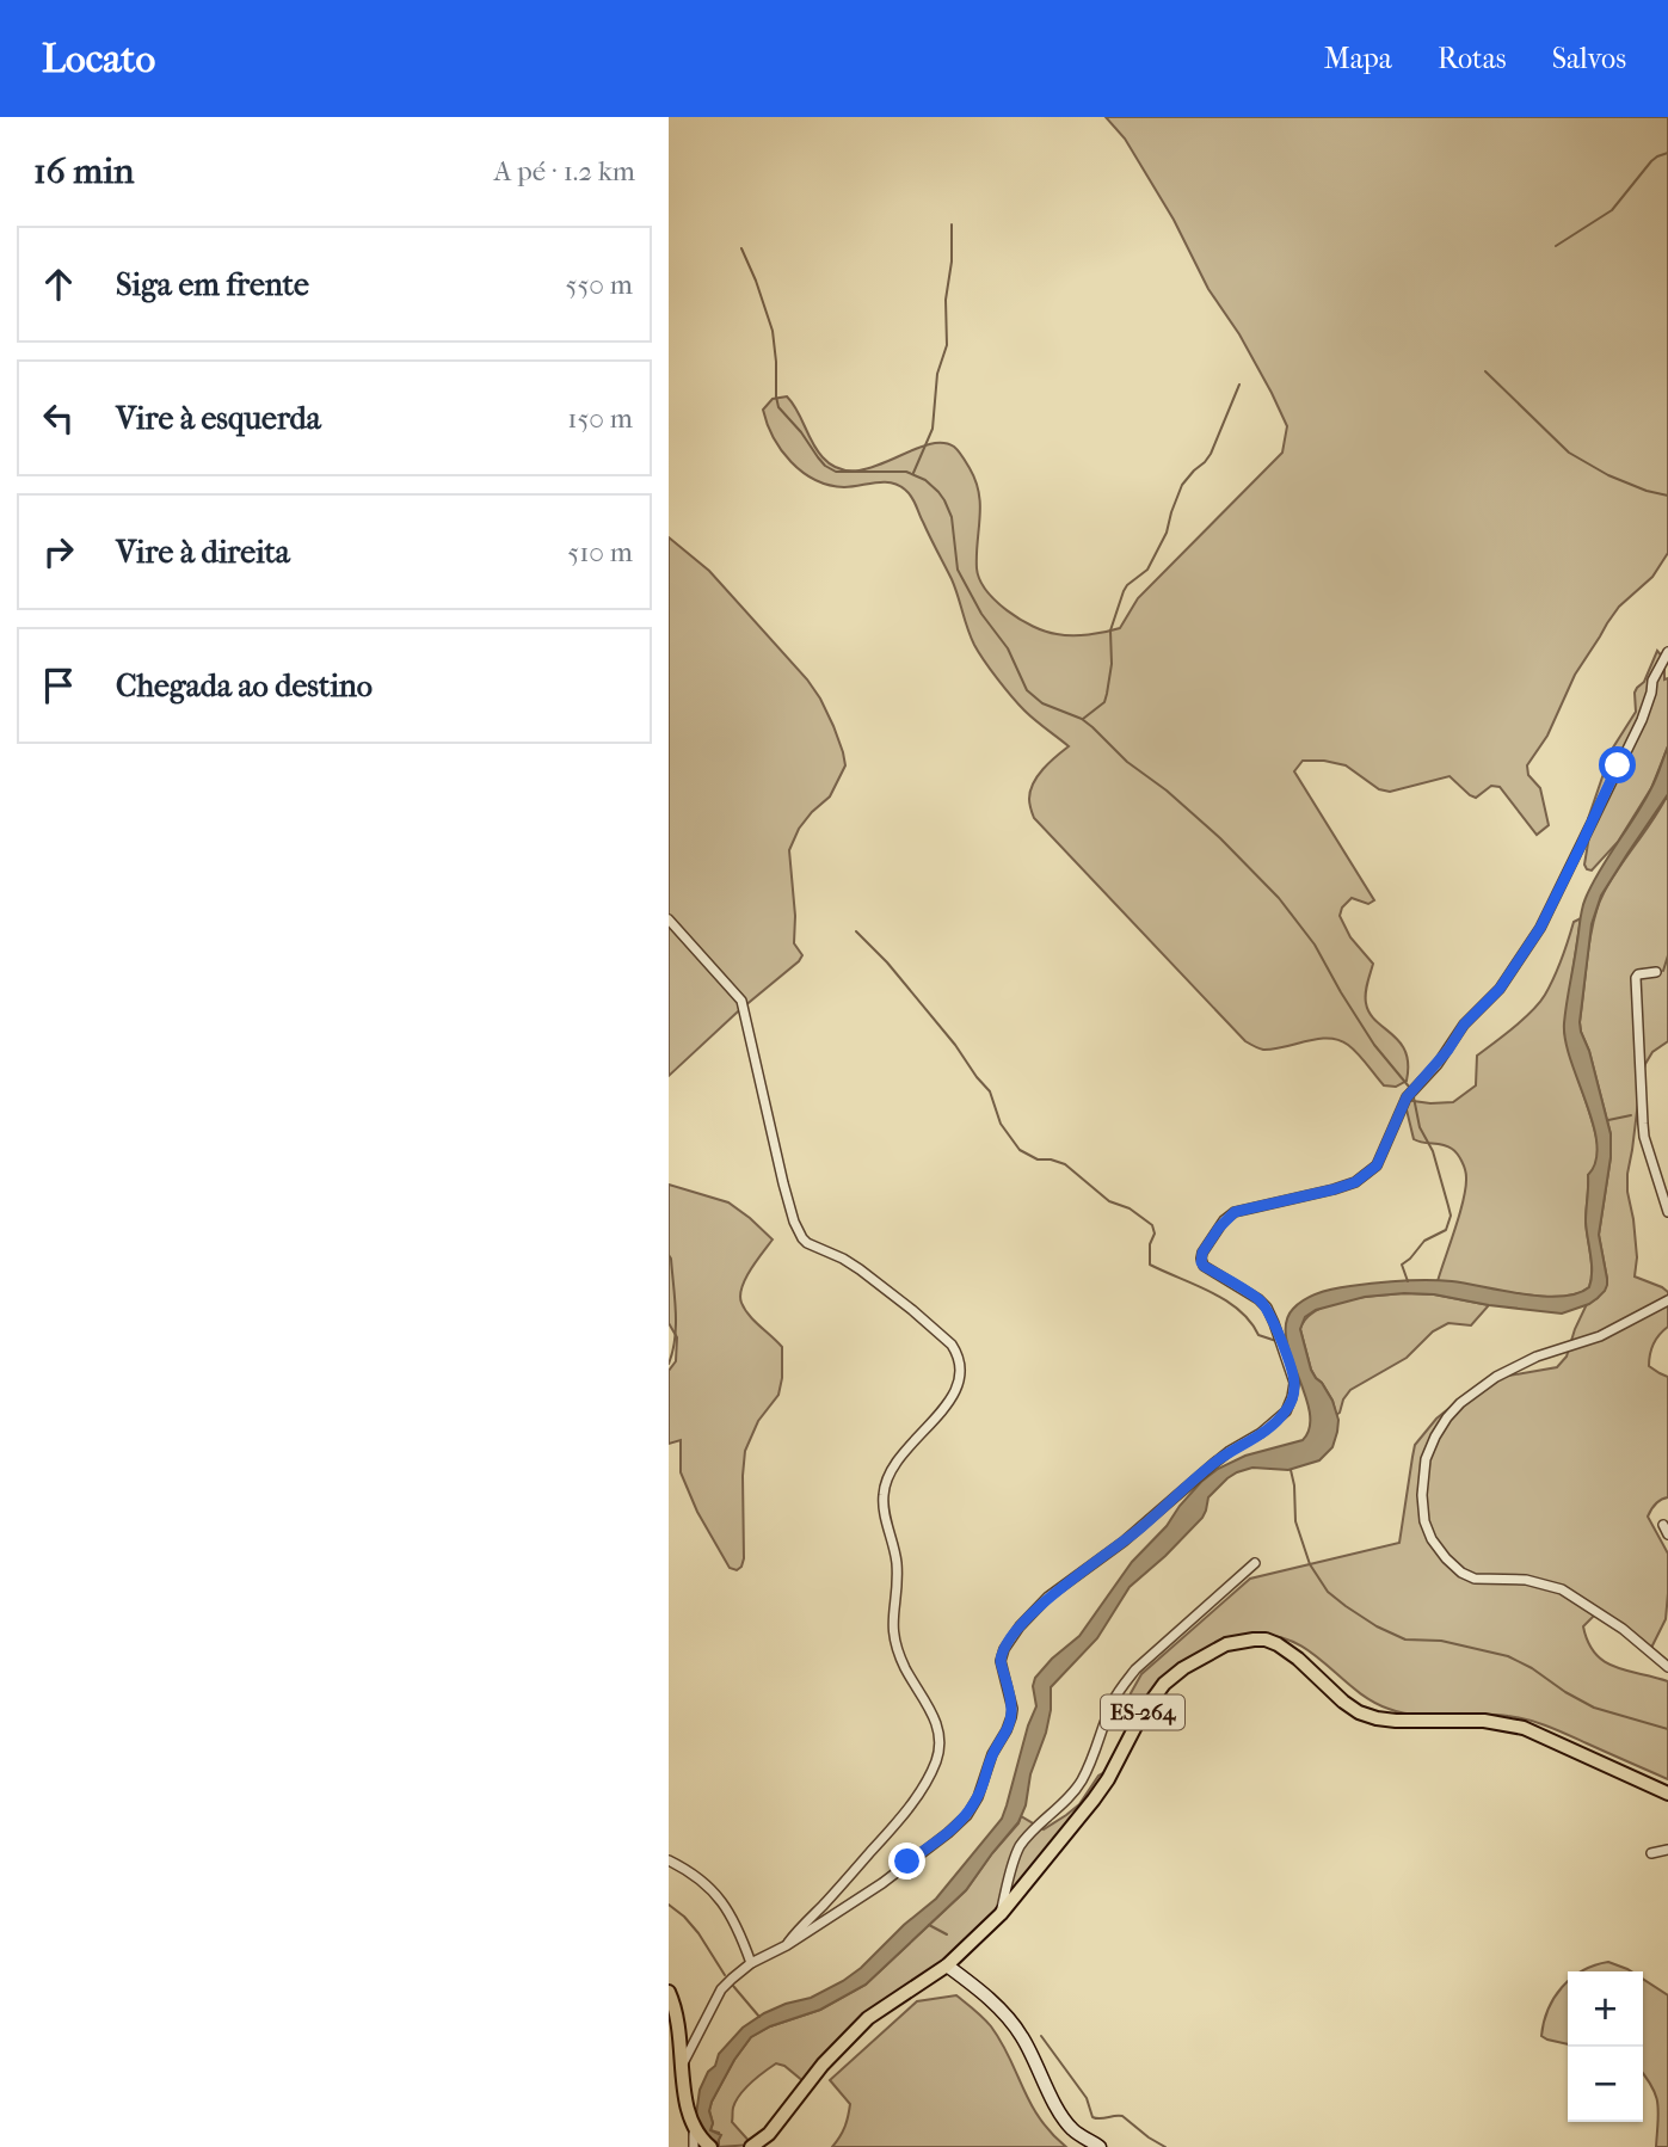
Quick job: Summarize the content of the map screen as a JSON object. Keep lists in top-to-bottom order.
{
  "streets": {
    "main road": ["ES-264"]
  },
  "page": {
    "header": "Locato",
    "nav": ["Mapa", "Rotas", "Salvos"],
    "heading": ["16 min", "A pé · 1.2 km"],
    "list": [
      ["Siga em frente", "550 m"],
      ["Vire à esquerda", "150 m"],
      ["Vire à direita", "510 m"],
      "Chegada ao destino"
    ],
    "map_buttons": ["+", "−"]
  }
}
